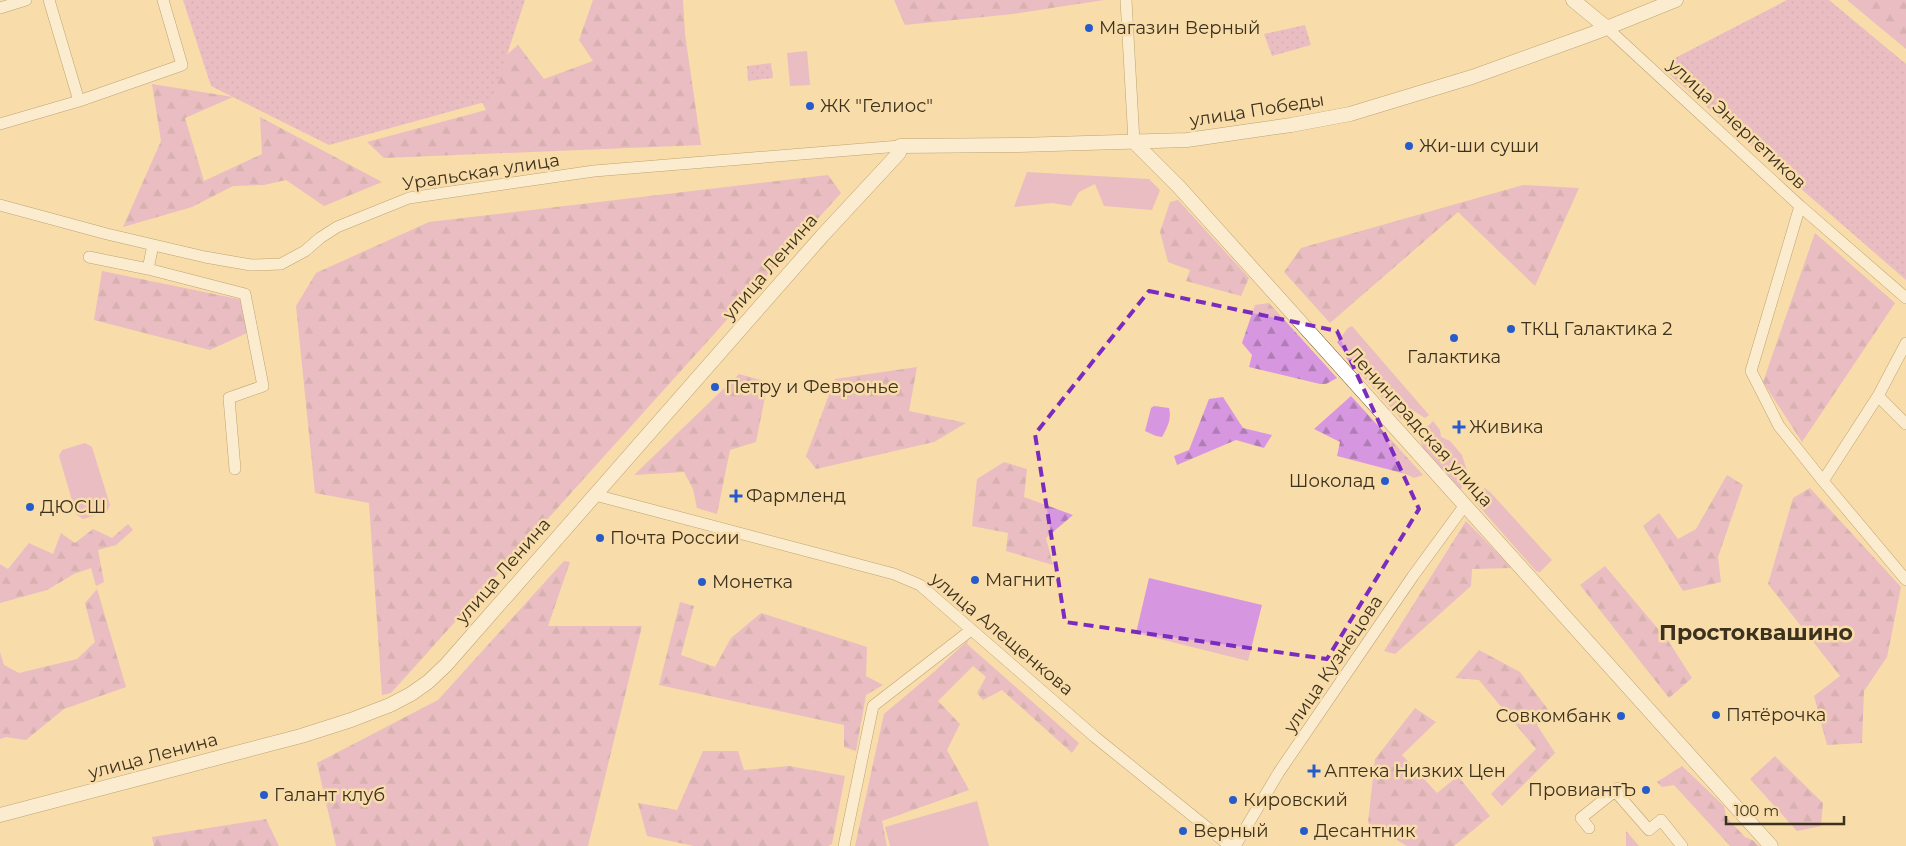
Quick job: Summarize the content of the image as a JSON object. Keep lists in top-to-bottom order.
{
  "streets": {
    "main road": [
      "улица Победы",
      "улица Энергетиков",
      "улица Ленина",
      "Ленинградская улица"
    ],
    "street": ["Уральская улица", "улица Алещенкова", "улица Кузнецова"]
  },
  "crossings": [
    ["улица Победы", "улица Энергетиков"],
    ["улица Победы", "Уральская улица"],
    ["улица Победы", "улица Ленина"],
    ["улица Победы", "Ленинградская улица"],
    ["Уральская улица", "улица Ленина"],
    ["улица Ленина", "улица Алещенкова"],
    ["Ленинградская улица", "улица Кузнецова"]
  ],
  "districts": ["Простоквашино"],
  "places": {
    "other": [
      "Магазин Верный",
      "ЖК \"Гелиос\"",
      "Жи-ши суши",
      "ТКЦ Галактика 2",
      "Галактика",
      "Петру и Февронье",
      "Шоколад",
      "ДЮСШ",
      "Почта России",
      "Магнит",
      "Монетка",
      "Пятёрочка",
      "Совкомбанк",
      "ПровиантЪ",
      "Галант клуб",
      "Кировский",
      "Верный",
      "Десантник"
    ],
    "health": ["Живика", "Фармленд", "Аптека Низких Цен"]
  },
  "scale_bar": "100 m"
}
